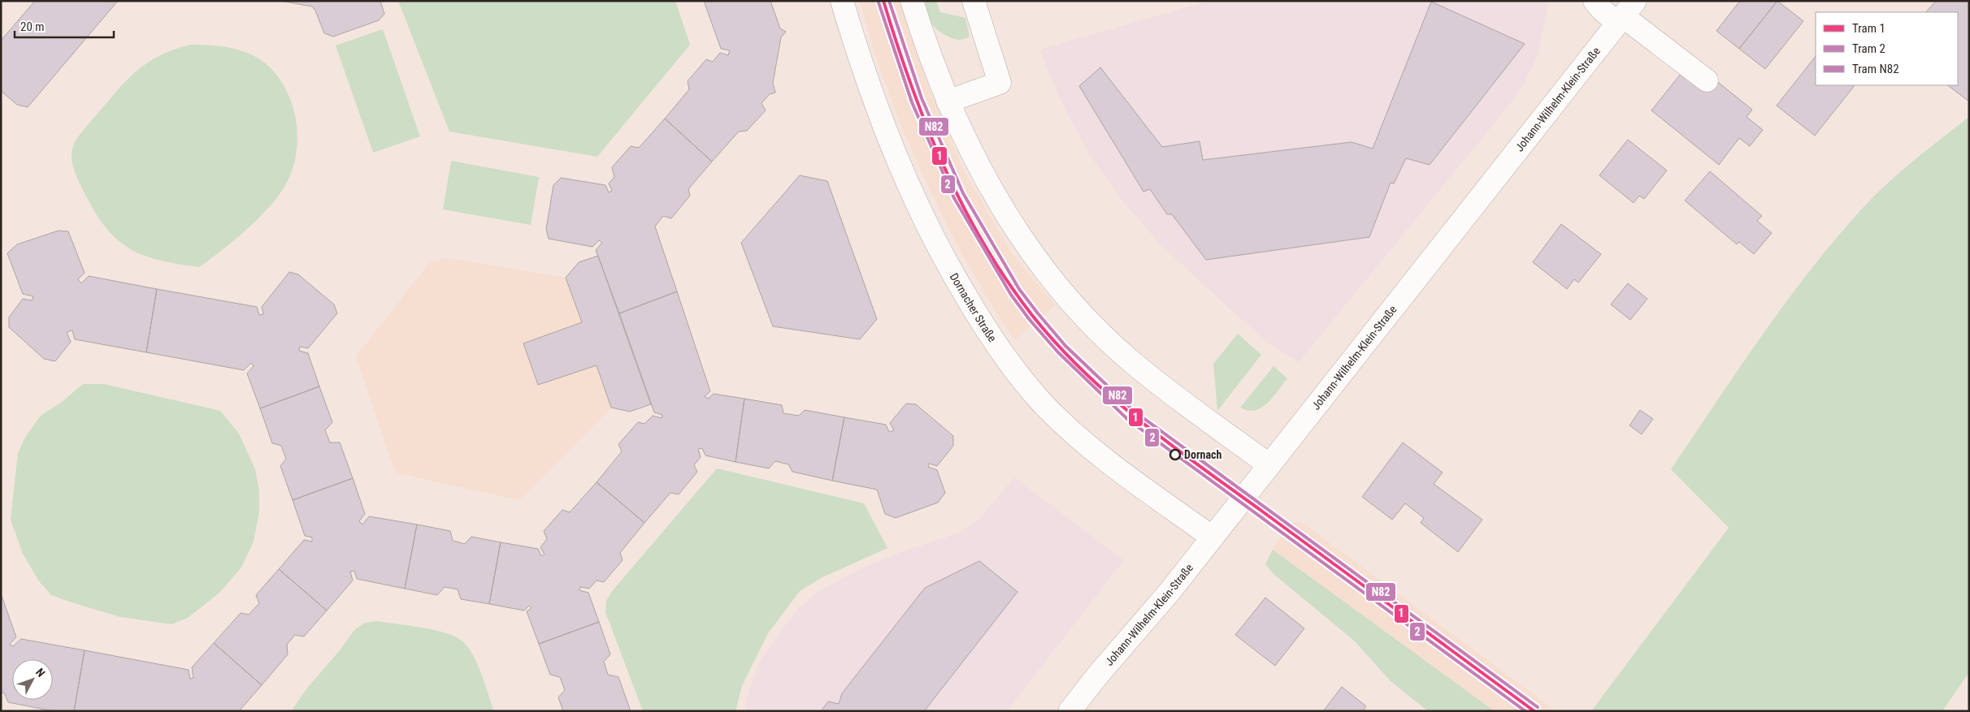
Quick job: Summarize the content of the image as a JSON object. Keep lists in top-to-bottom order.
{
  "streets": {
    "street": ["Johann-Wilhelm-Klein-Straße", "Dornacher Straße"]
  },
  "crossings": [
    ["Johann-Wilhelm-Klein-Straße", "Dornacher Straße"]
  ],
  "places": ["Dornach"],
  "lines": ["tram line 1", "tram line N82", "tram line 2"],
  "legend": ["Tram 1", "Tram 2", "Tram N82"],
  "scale_bar": "20 m",
  "north": "top right"
}
